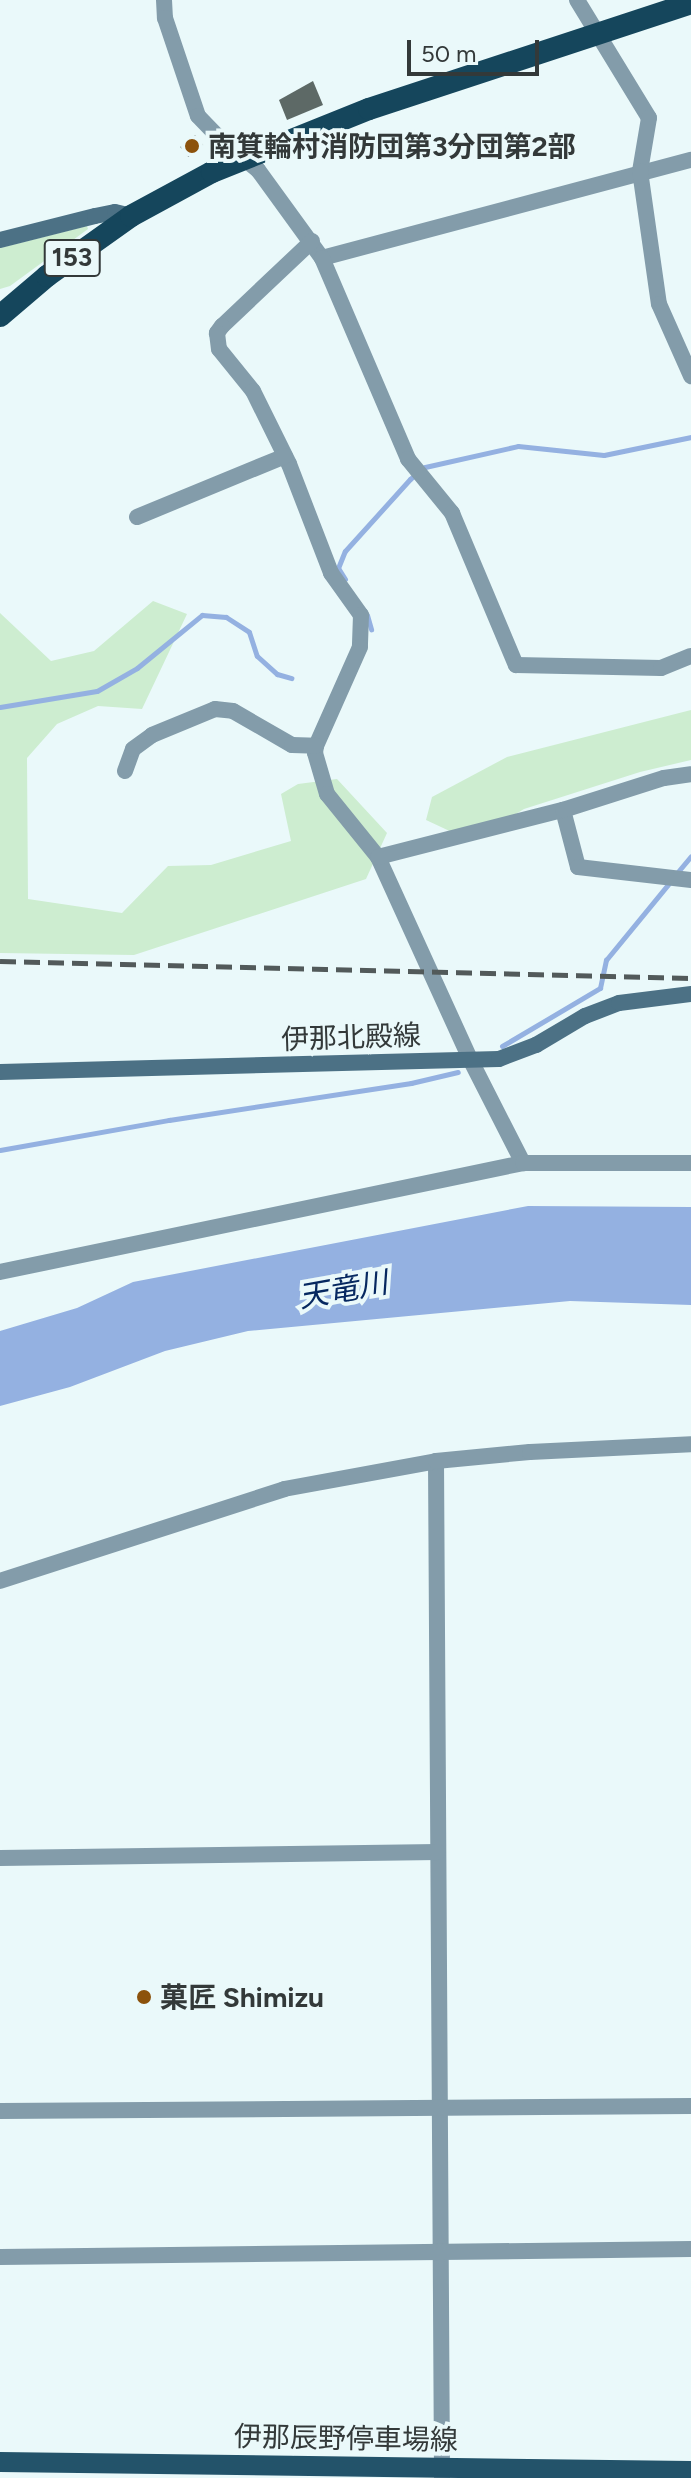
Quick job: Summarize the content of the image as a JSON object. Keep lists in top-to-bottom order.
{
  "streets": {
    "highway": ["153"],
    "main road": ["伊那北殿線", "伊那辰野停車場線"]
  },
  "water": ["天竜川"],
  "places": ["南箕輪村消防団第3分団第2部", "菓匠 Shimizu"],
  "scale_bar": "50 m"
}
